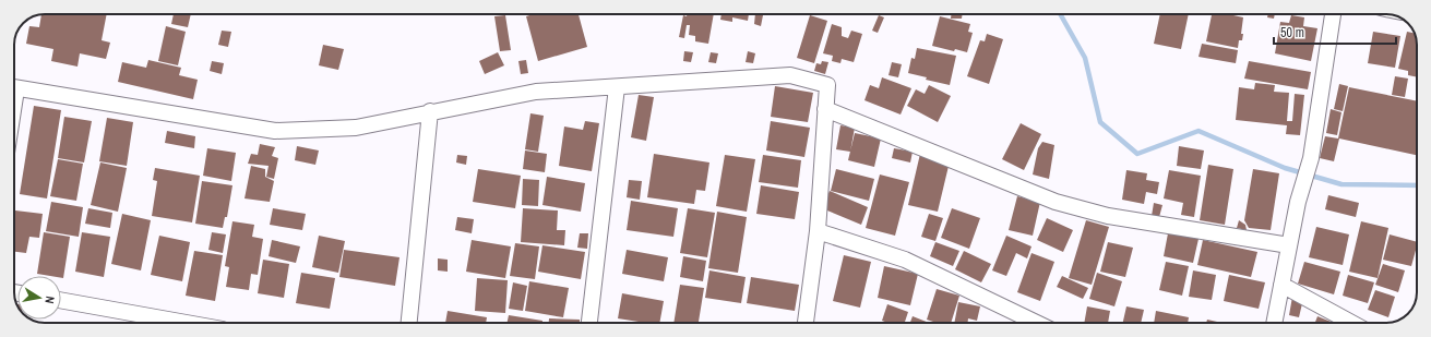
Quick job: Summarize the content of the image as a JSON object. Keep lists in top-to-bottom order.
{
  "scale_bar": "50 m",
  "north": "right"
}
